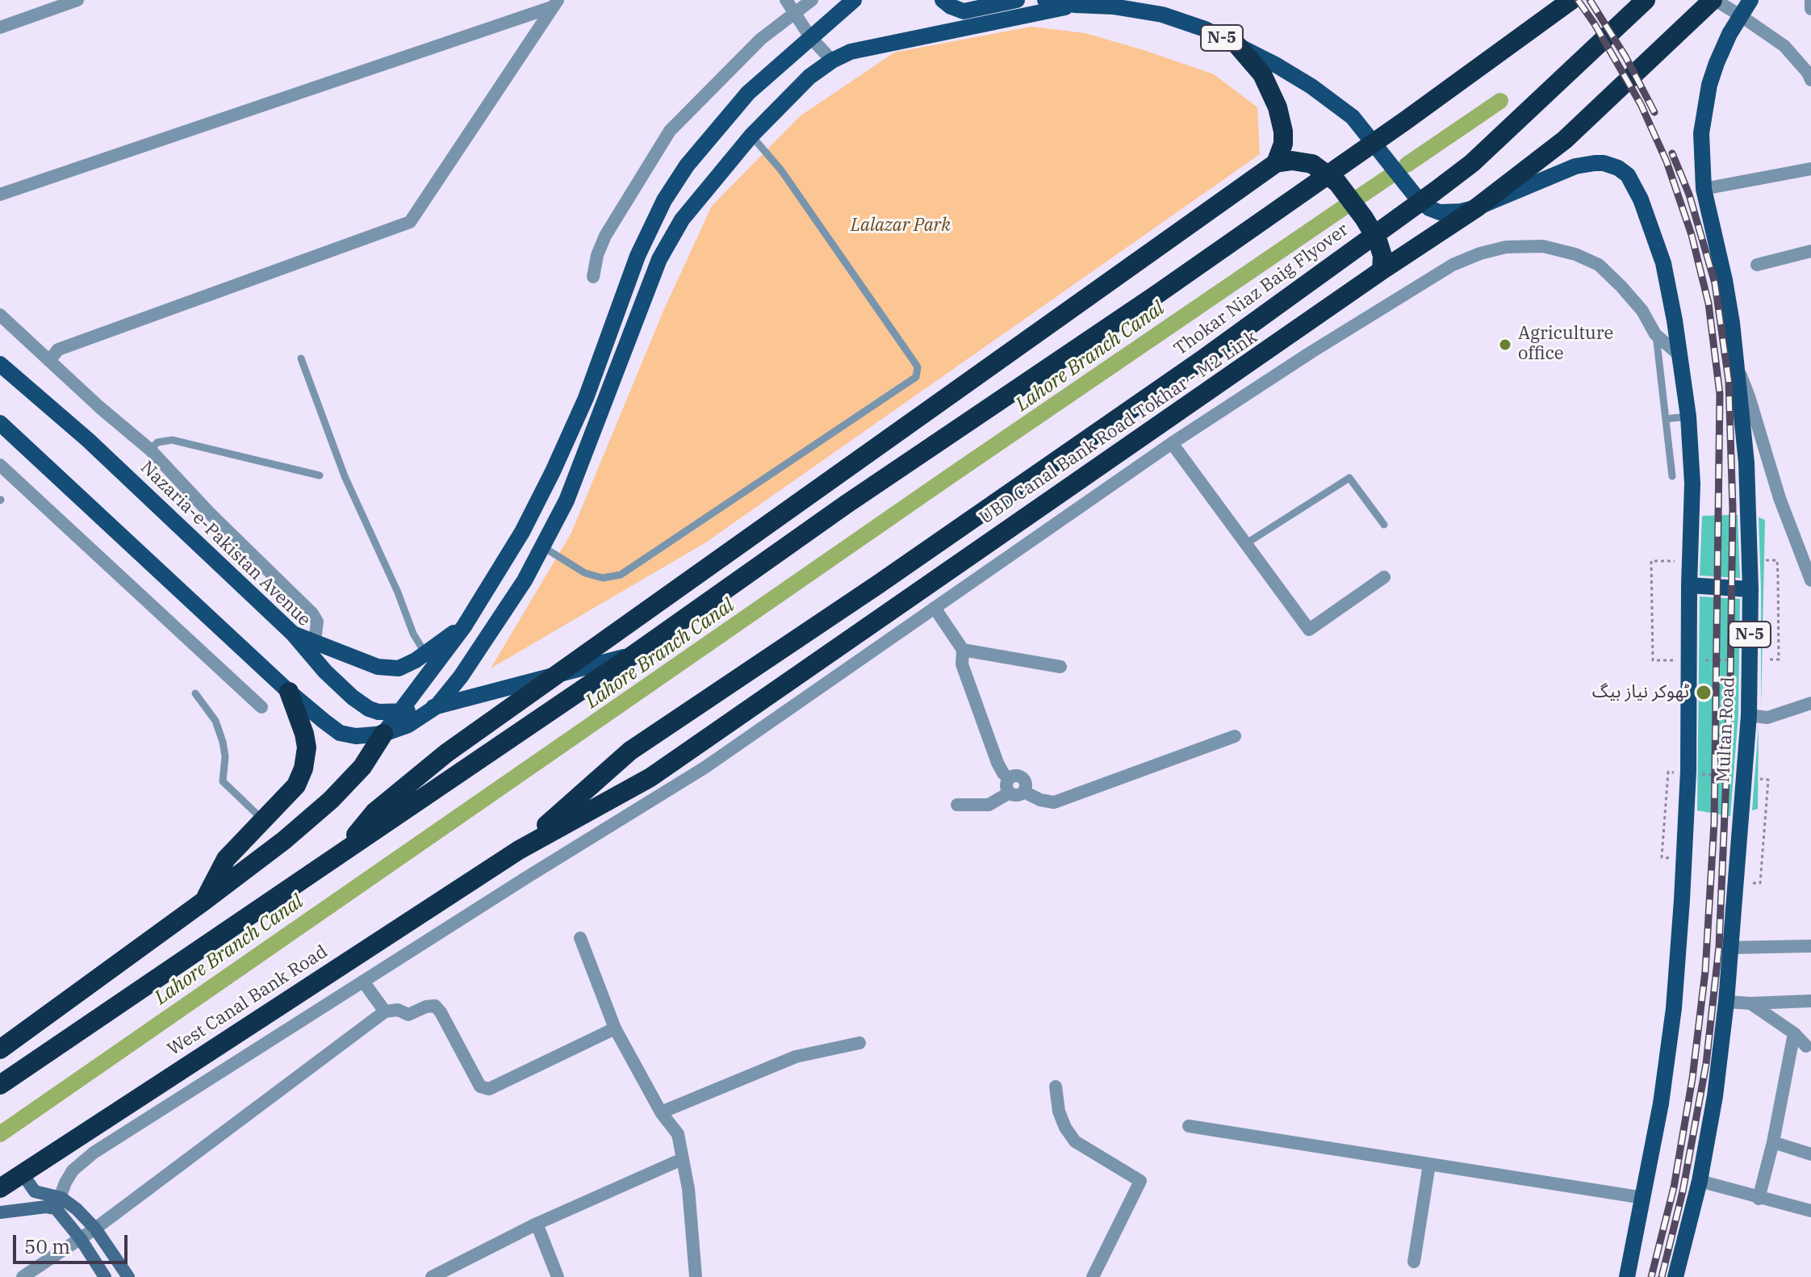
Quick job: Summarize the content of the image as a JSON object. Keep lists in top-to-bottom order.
{
  "streets": {
    "highway": ["Thokar Niaz Baig Flyover", "UBD Canal Bank Road Tokhar - M2 Link", "West Canal Bank Road"],
    "main road": ["N-5", "Nazaria-e-Pakistan Avenue", "Multan Road"]
  },
  "crossings": [
    ["N-5", "UBD Canal Bank Road Tokhar - M2 Link"],
    ["N-5", "Multan Road"],
    ["Thokar Niaz Baig Flyover", "UBD Canal Bank Road Tokhar - M2 Link"],
    ["Thokar Niaz Baig Flyover", "West Canal Bank Road"],
    ["UBD Canal Bank Road Tokhar - M2 Link", "Multan Road"],
    ["UBD Canal Bank Road Tokhar - M2 Link", "West Canal Bank Road"]
  ],
  "water": ["Lahore Branch Canal"],
  "parks": ["Lalazar Park"],
  "places": ["Agriculture office", "ٹھوکر نیاز بیگ"],
  "scale_bar": "50 m"
}
